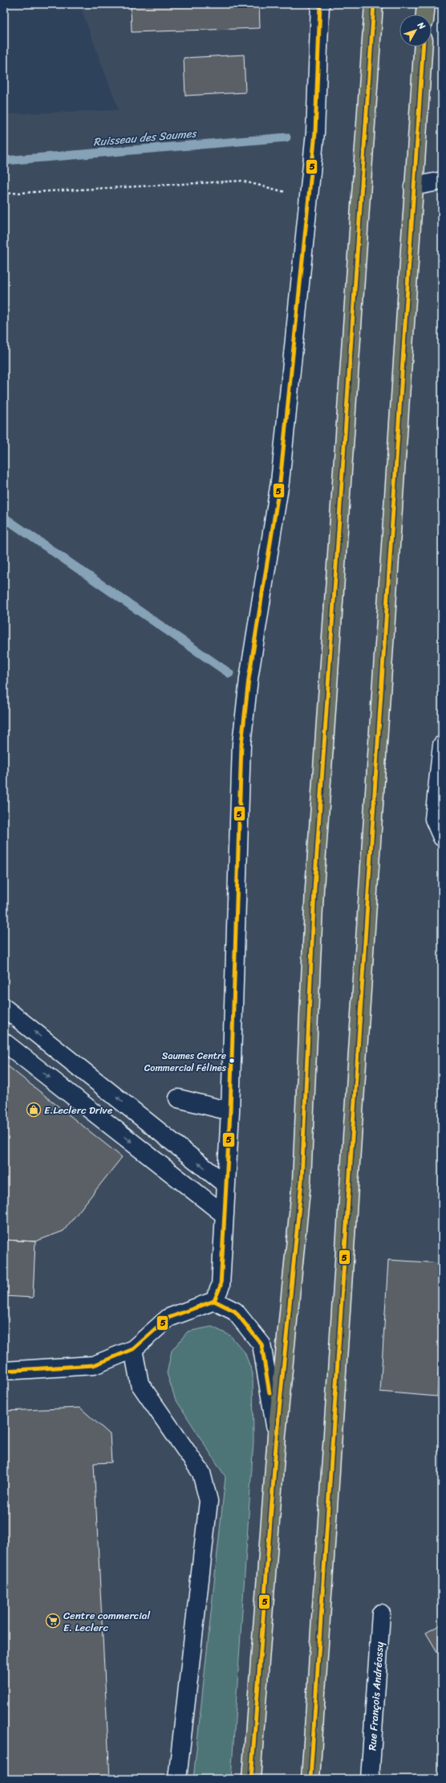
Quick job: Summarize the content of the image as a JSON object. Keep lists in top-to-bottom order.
{
  "streets": {
    "street": ["Rue François Andréossy"]
  },
  "water": ["Ruisseau des Saumes"],
  "places": {
    "other": ["Saumes Centre Commercial Félines"],
    "shop": ["E.Leclerc Drive"],
    "supermarket": ["Centre commercial E. Leclerc"]
  },
  "lines": ["transit line 5"],
  "north": "top right"
}
